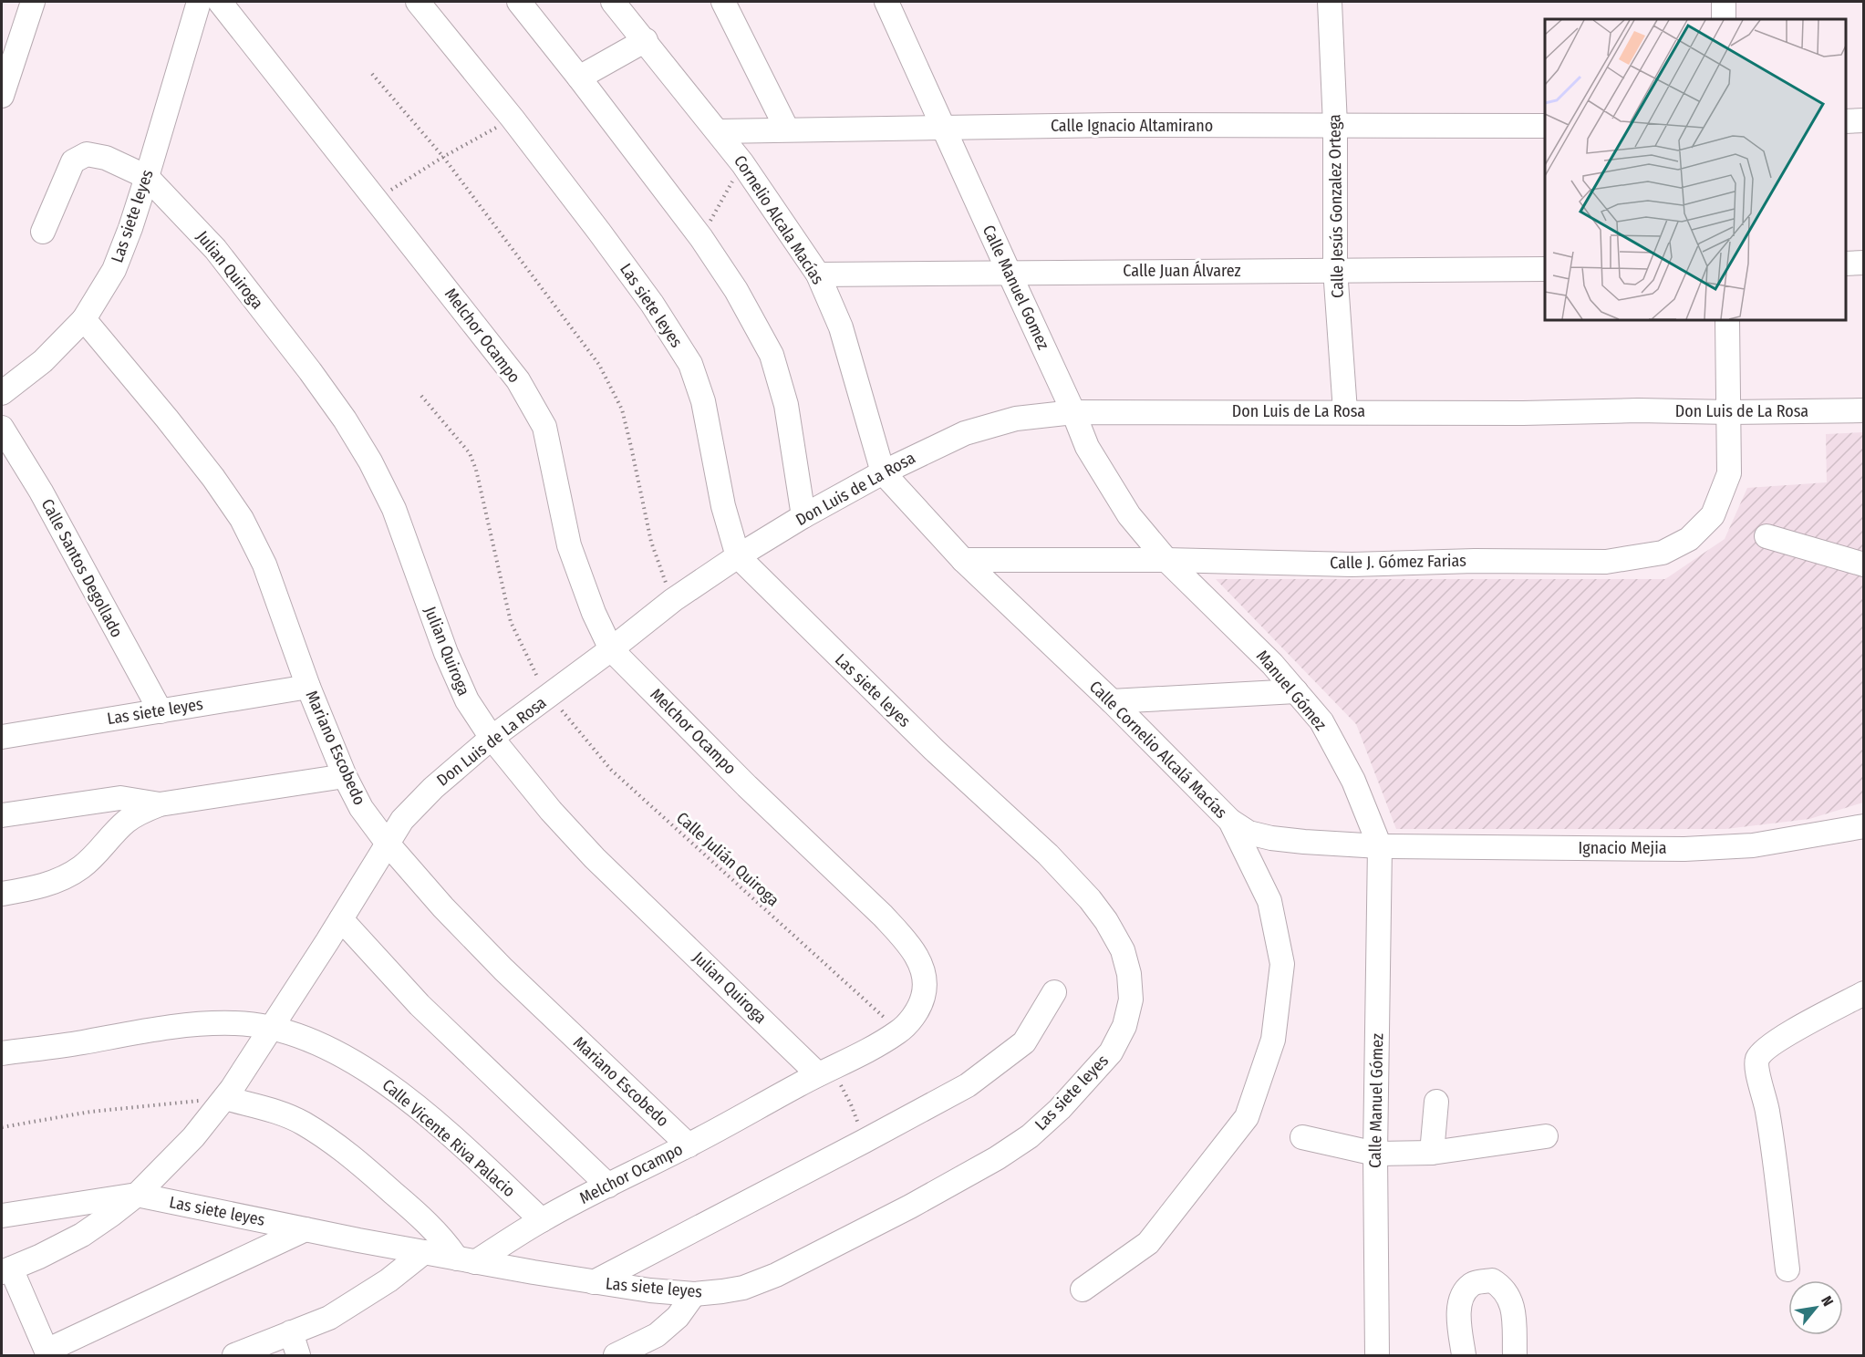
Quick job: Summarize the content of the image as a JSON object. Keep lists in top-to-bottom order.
{
  "streets": {
    "street": [
      "Calle Ignacio Altamirano",
      "Calle Jesús Gonzalez Ortega",
      "Las siete leyes",
      "Cornelio Alcala Macías",
      "Julian Quiroga",
      "Calle Juan Álvarez",
      "Calle Manuel Gomez",
      "Melchor Ocampo",
      "Don Luis de La Rosa",
      "Calle J. Gómez Farias",
      "Calle Santos Degollado",
      "Manuel Gómez",
      "Mariano Escobedo",
      "Calle Cornelio Alcalá Macías",
      "Ignacio Mejia",
      "Calle Manuel Gómez",
      "Calle Vicente Riva Palacio"
    ],
    "path": ["Calle Julián Quiroga"]
  },
  "crossings": [
    ["Calle Ignacio Altamirano", "Calle Jesús Gonzalez Ortega"],
    ["Calle Ignacio Altamirano", "Cornelio Alcala Macías"],
    ["Calle Ignacio Altamirano", "Calle Manuel Gomez"],
    ["Calle Jesús Gonzalez Ortega", "Calle Juan Álvarez"],
    ["Calle Jesús Gonzalez Ortega", "Don Luis de La Rosa"],
    ["Las siete leyes", "Julian Quiroga"],
    ["Las siete leyes", "Melchor Ocampo"],
    ["Las siete leyes", "Don Luis de La Rosa"],
    ["Las siete leyes", "Calle Santos Degollado"],
    ["Las siete leyes", "Mariano Escobedo"],
    ["Cornelio Alcala Macías", "Calle Juan Álvarez"],
    ["Cornelio Alcala Macías", "Don Luis de La Rosa"],
    ["Cornelio Alcala Macías", "Calle Cornelio Alcalá Macías"],
    ["Julian Quiroga", "Melchor Ocampo"],
    ["Julian Quiroga", "Don Luis de La Rosa"],
    ["Calle Juan Álvarez", "Calle Manuel Gomez"],
    ["Calle Manuel Gomez", "Don Luis de La Rosa"],
    ["Calle Manuel Gomez", "Calle J. Gómez Farias"],
    ["Calle Manuel Gomez", "Manuel Gómez"],
    ["Melchor Ocampo", "Don Luis de La Rosa"],
    ["Melchor Ocampo", "Mariano Escobedo"],
    ["Melchor Ocampo", "Calle Julián Quiroga"],
    ["Melchor Ocampo", "Calle Vicente Riva Palacio"],
    ["Don Luis de La Rosa", "Calle J. Gómez Farias"],
    ["Don Luis de La Rosa", "Mariano Escobedo"],
    ["Don Luis de La Rosa", "Calle Cornelio Alcalá Macías"],
    ["Don Luis de La Rosa", "Calle Julián Quiroga"],
    ["Don Luis de La Rosa", "Calle Vicente Riva Palacio"],
    ["Calle J. Gómez Farias", "Manuel Gómez"],
    ["Calle J. Gómez Farias", "Calle Cornelio Alcalá Macías"],
    ["Manuel Gómez", "Ignacio Mejia"],
    ["Manuel Gómez", "Calle Manuel Gómez"],
    ["Calle Cornelio Alcalá Macías", "Ignacio Mejia"],
    ["Ignacio Mejia", "Calle Manuel Gómez"]
  ],
  "north": "top right"
}
